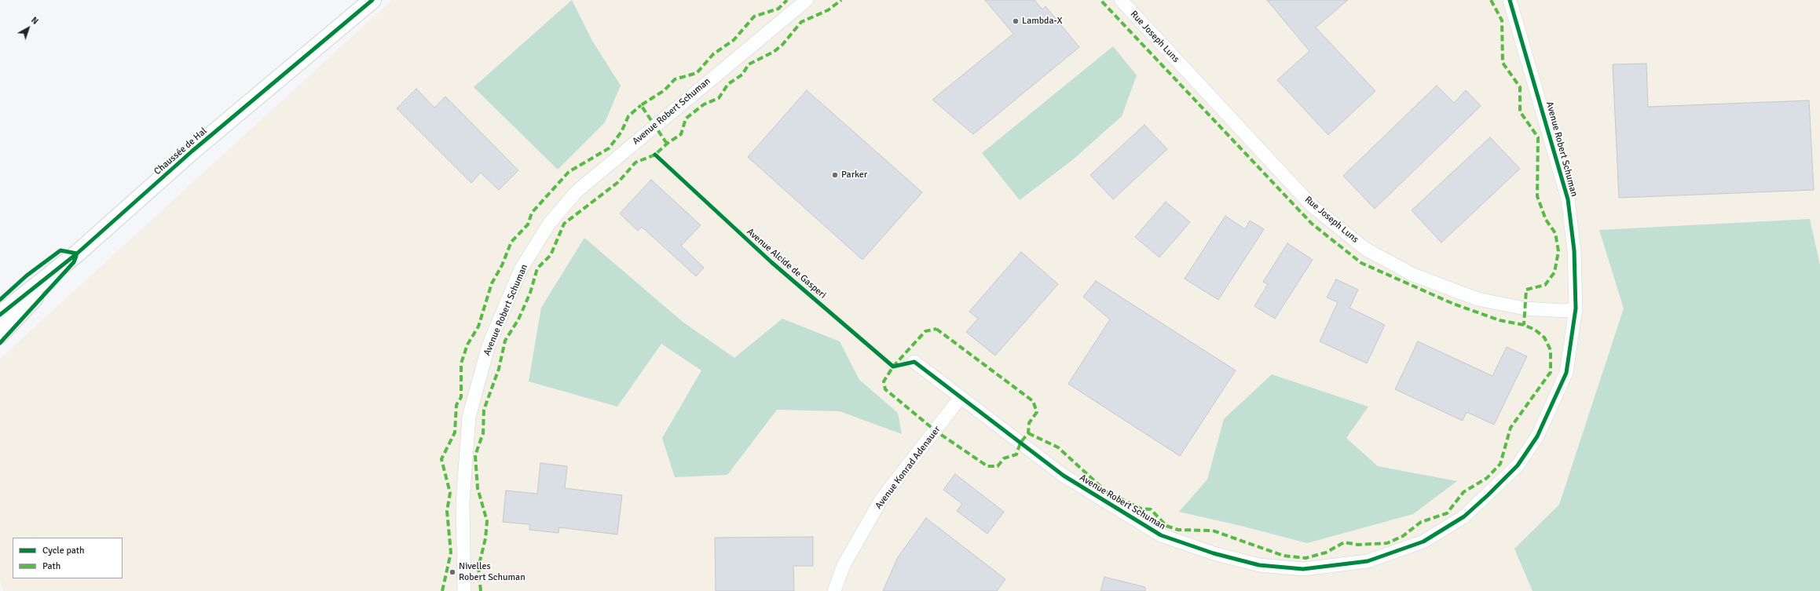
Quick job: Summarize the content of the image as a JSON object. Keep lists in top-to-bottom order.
{
  "streets": {
    "main road": ["Chaussée de Hal"],
    "street": ["Rue Joseph Luns", "Avenue Robert Schuman", "Avenue Konrad Adenauer"],
    "cycle path": ["Avenue Alcide de Gasperi"]
  },
  "crossings": [
    ["Rue Joseph Luns", "Avenue Robert Schuman"],
    ["Avenue Robert Schuman", "Avenue Konrad Adenauer"]
  ],
  "places": ["Lambda-X", "Parker", "Nivelles Robert Schuman"],
  "legend": ["Cycle path", "Path"],
  "north": "top right"
}
